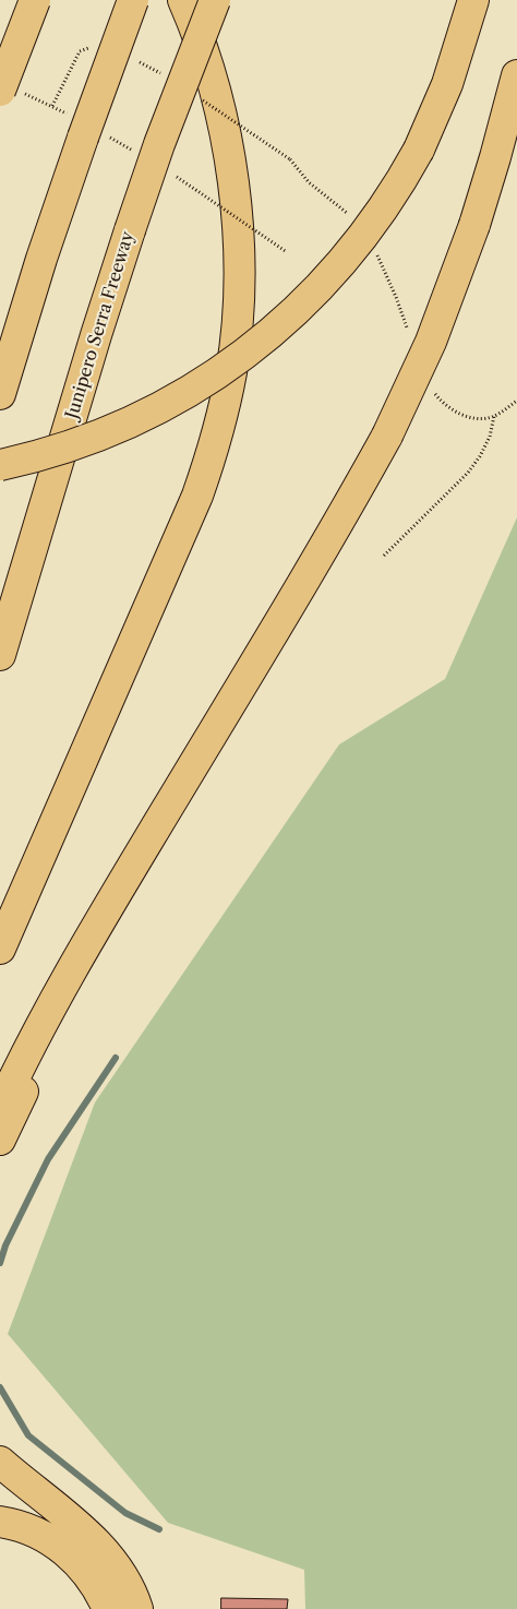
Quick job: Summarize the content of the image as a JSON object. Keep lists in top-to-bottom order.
{
  "streets": {
    "highway": ["Junipero Serra Freeway"]
  }
}
